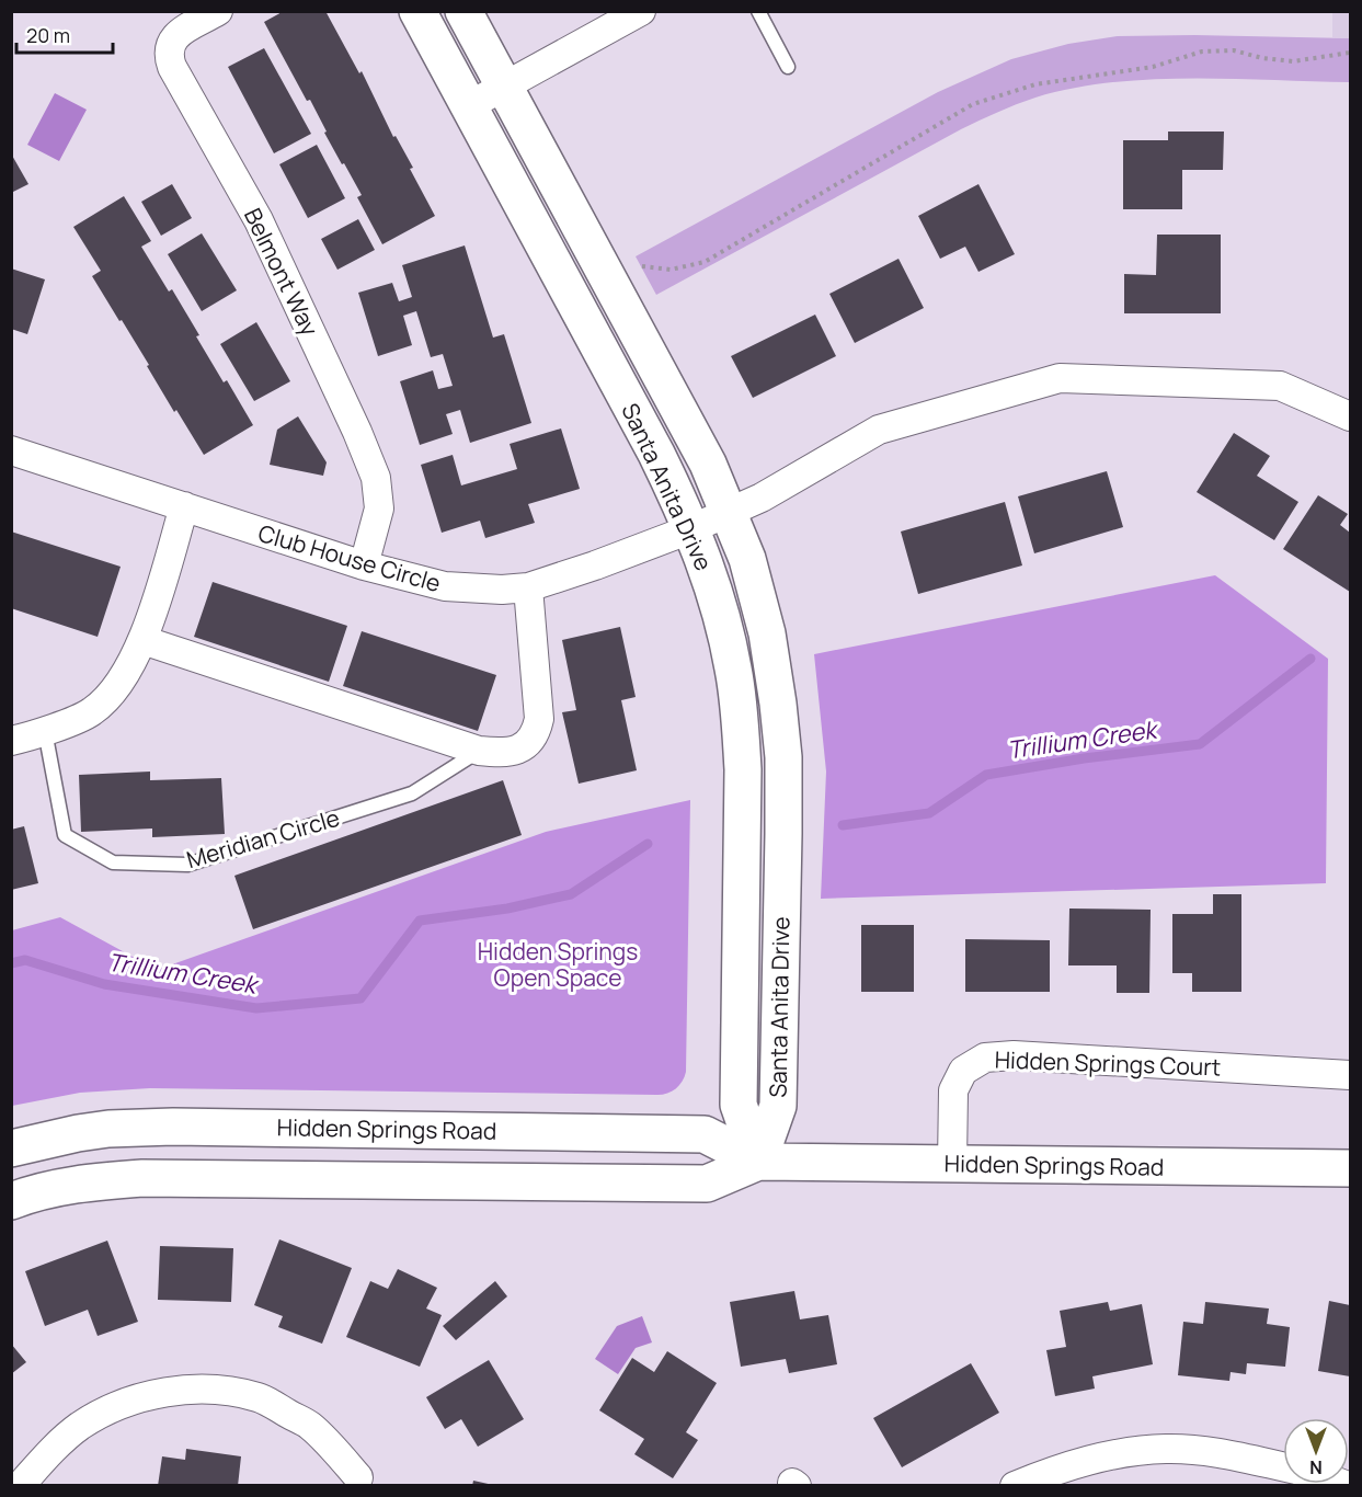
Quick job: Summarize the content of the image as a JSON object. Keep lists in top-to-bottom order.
{
  "streets": {
    "main road": ["Santa Anita Drive", "Hidden Springs Road"],
    "street": ["Belmont Way", "Club House Circle", "Hidden Springs Court"],
    "lane": ["Meridian Circle"]
  },
  "crossings": [
    ["Belmont Way", "Club House Circle"],
    ["Santa Anita Drive", "Club House Circle"],
    ["Santa Anita Drive", "Hidden Springs Road"],
    ["Hidden Springs Court", "Hidden Springs Road"]
  ],
  "water": ["Trillium Creek"],
  "parks": ["Hidden Springs Open Space"],
  "scale_bar": "20 m",
  "north": "bottom"
}
